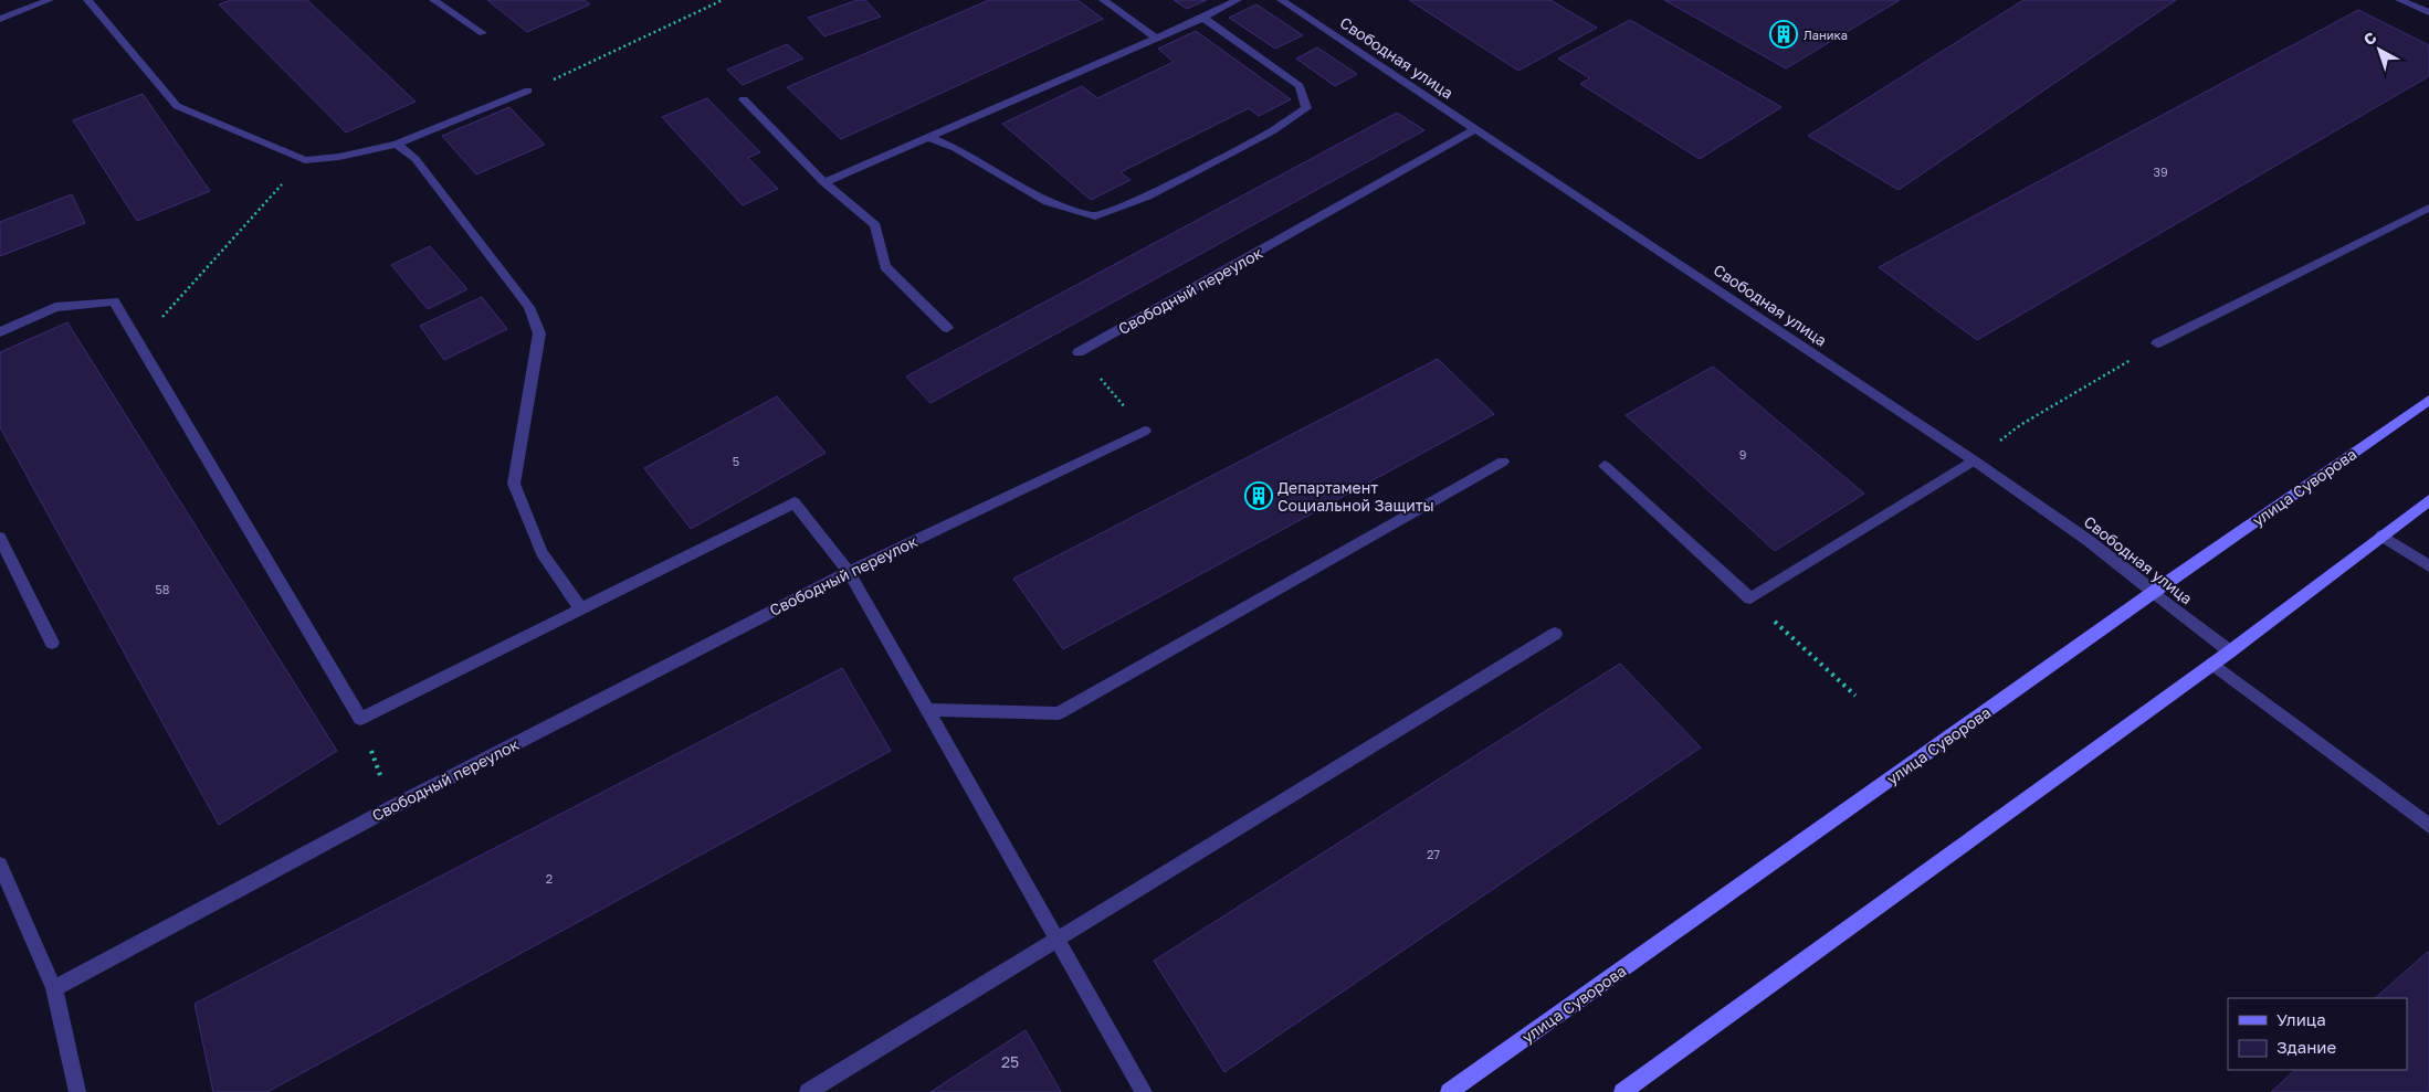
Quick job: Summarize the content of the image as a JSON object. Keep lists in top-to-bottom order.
{
  "streets": {
    "main road": ["улица Суворова"],
    "street": ["Свободная улица", "Свободный переулок"]
  },
  "crossings": [
    ["Свободная улица", "Свободный переулок"],
    ["Свободная улица", "улица Суворова"]
  ],
  "places": {
    "building": ["Ланика", "Департамент Социальной Защиты"]
  },
  "house_numbers": [
    "39",
    "9",
    "5",
    "58",
    "27",
    "2",
    "25"
  ],
  "legend": ["Улица", "Здание"],
  "north": "top left"
}
